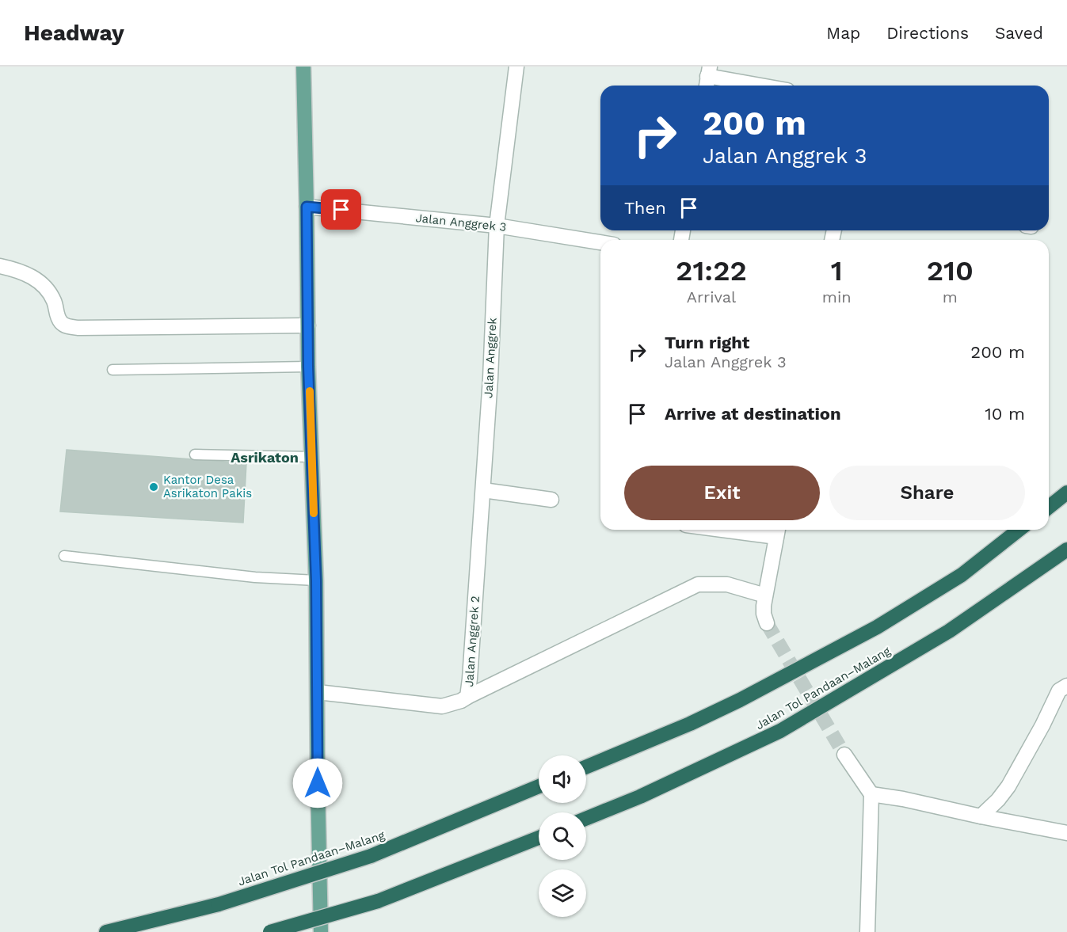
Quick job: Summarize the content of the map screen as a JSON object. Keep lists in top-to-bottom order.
{
  "streets": {
    "highway": ["Jalan Tol Pandaan–Malang"],
    "street": ["Jalan Anggrek 3", "Jalan Anggrek", "Jalan Anggrek 2"]
  },
  "crossings": [
    ["Jalan Anggrek 3", "Jalan Anggrek"],
    ["Jalan Anggrek", "Jalan Anggrek 2"]
  ],
  "districts": ["Asrikaton"],
  "places": ["Kantor Desa Asrikaton Pakis"],
  "page": {
    "header": "Headway",
    "nav": ["Map", "Directions", "Saved"],
    "turn": ["200 m", "Jalan Anggrek 3"],
    "then": "Then",
    "eta": [
      "21:22",
      "Arrival",
      "1",
      "min",
      "210",
      "m"
    ],
    "list": [
      {
        "name": "Turn right",
        "note": "Jalan Anggrek 3",
        "value": "200 m"
      },
      {
        "name": "Arrive at destination",
        "value": "10 m"
      }
    ],
    "buttons": ["Exit", "Share"]
  }
}
